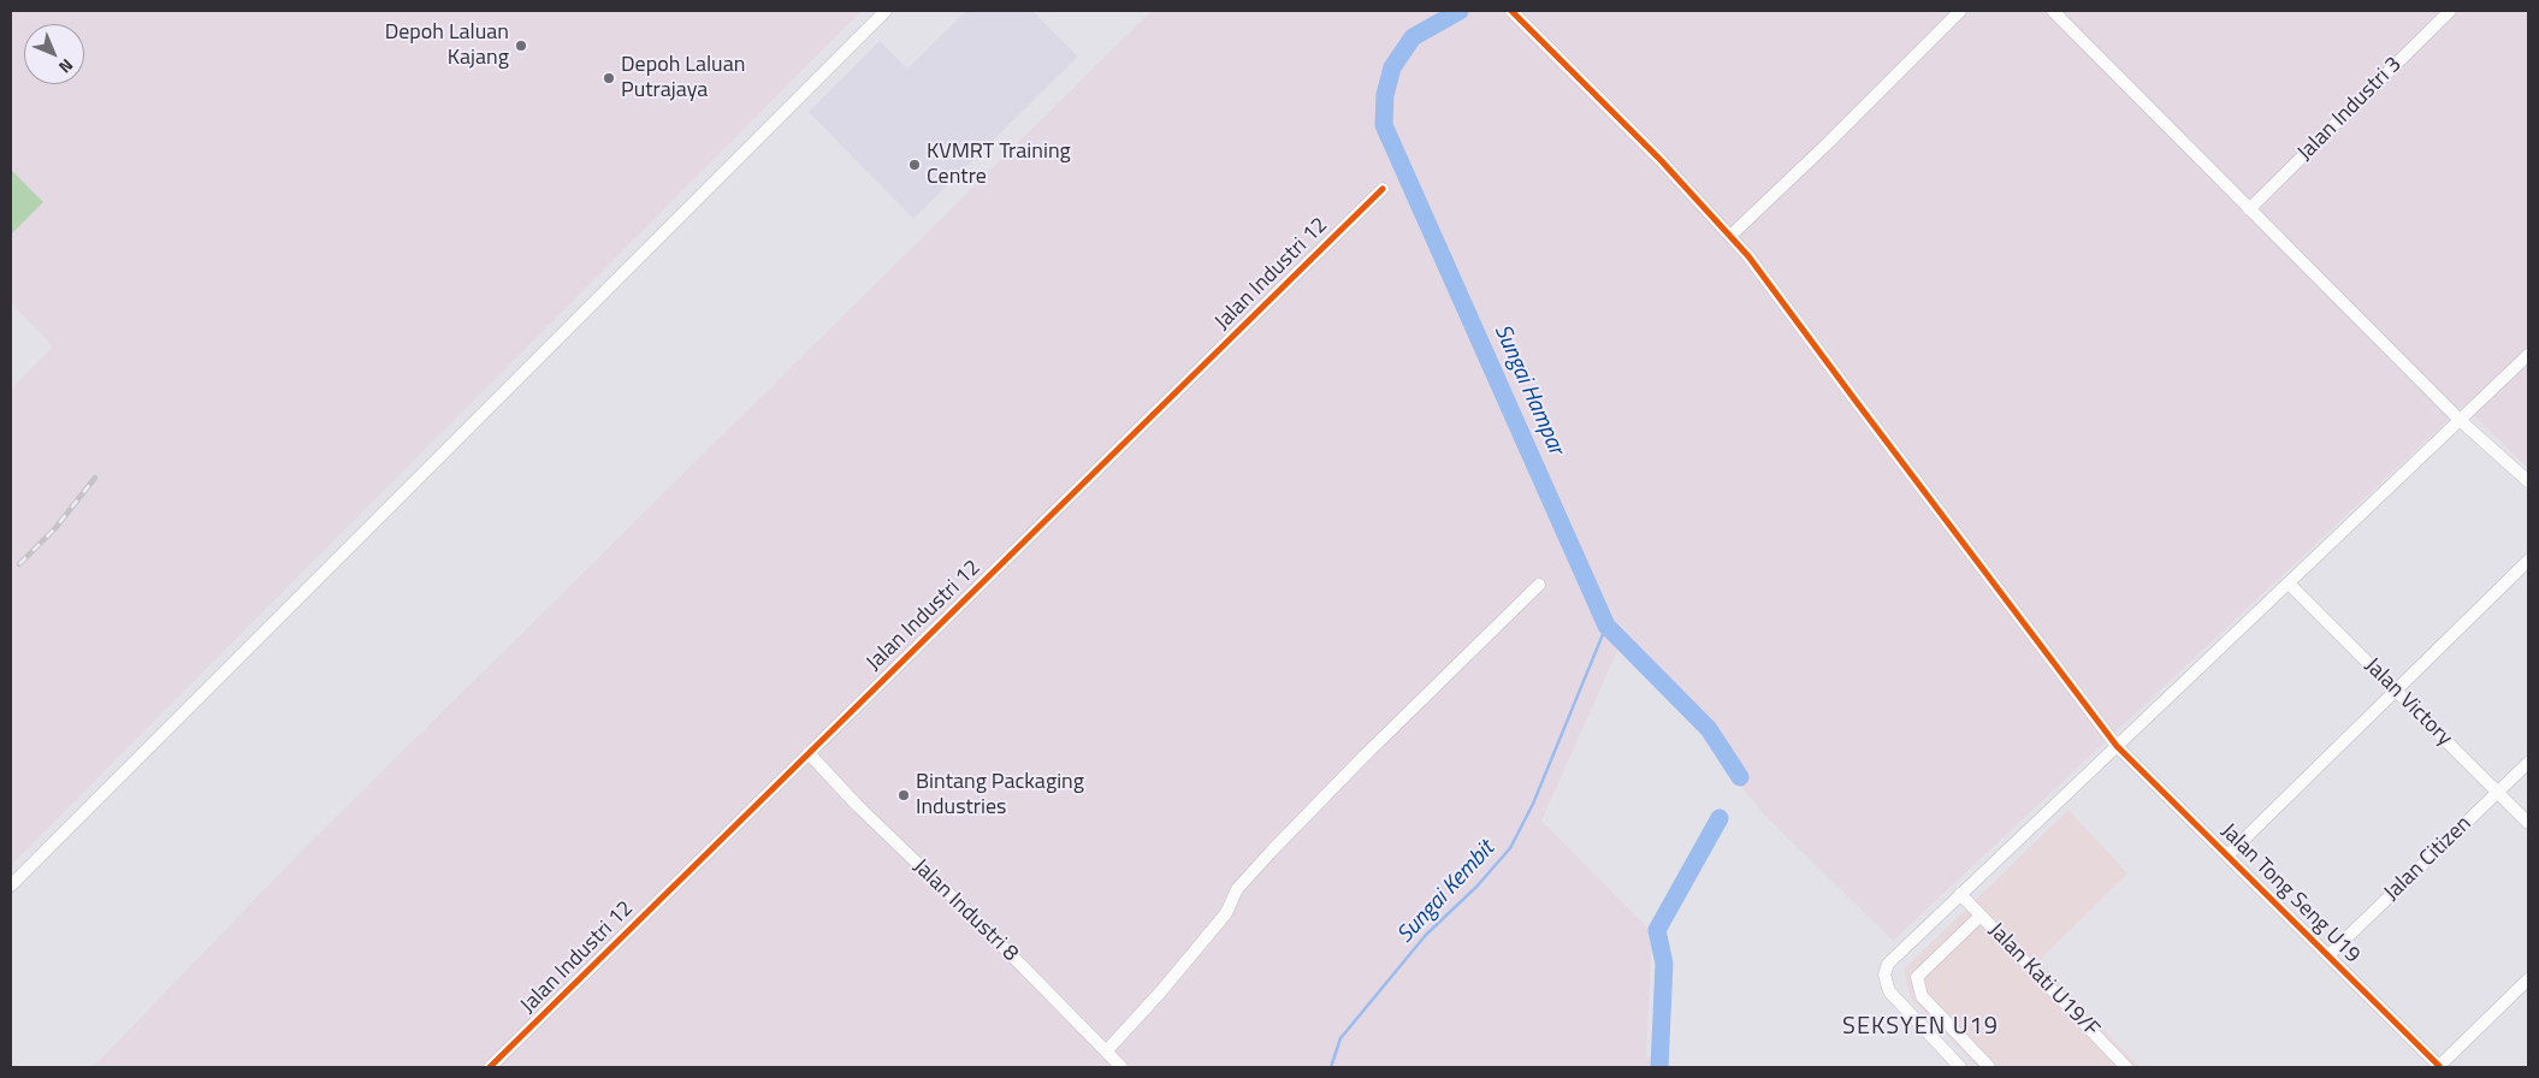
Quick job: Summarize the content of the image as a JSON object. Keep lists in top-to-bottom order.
{
  "streets": {
    "street": [
      "Jalan Industri 3",
      "Jalan Industri 12",
      "Jalan Victory",
      "Jalan Citizen",
      "Jalan Tong Seng U19",
      "Jalan Industri 8",
      "Jalan Kati U19/F"
    ]
  },
  "crossings": [
    ["Jalan Industri 12", "Jalan Industri 8"],
    ["Jalan Victory", "Jalan Citizen"],
    ["Jalan Citizen", "Jalan Tong Seng U19"]
  ],
  "districts": ["SEKSYEN U19"],
  "water": ["Sungai Hampar", "Sungai Kembit"],
  "places": [
    "Depoh Laluan Kajang",
    "Depoh Laluan Putrajaya",
    "KVMRT Training Centre",
    "Bintang Packaging Industries"
  ],
  "north": "bottom right"
}
